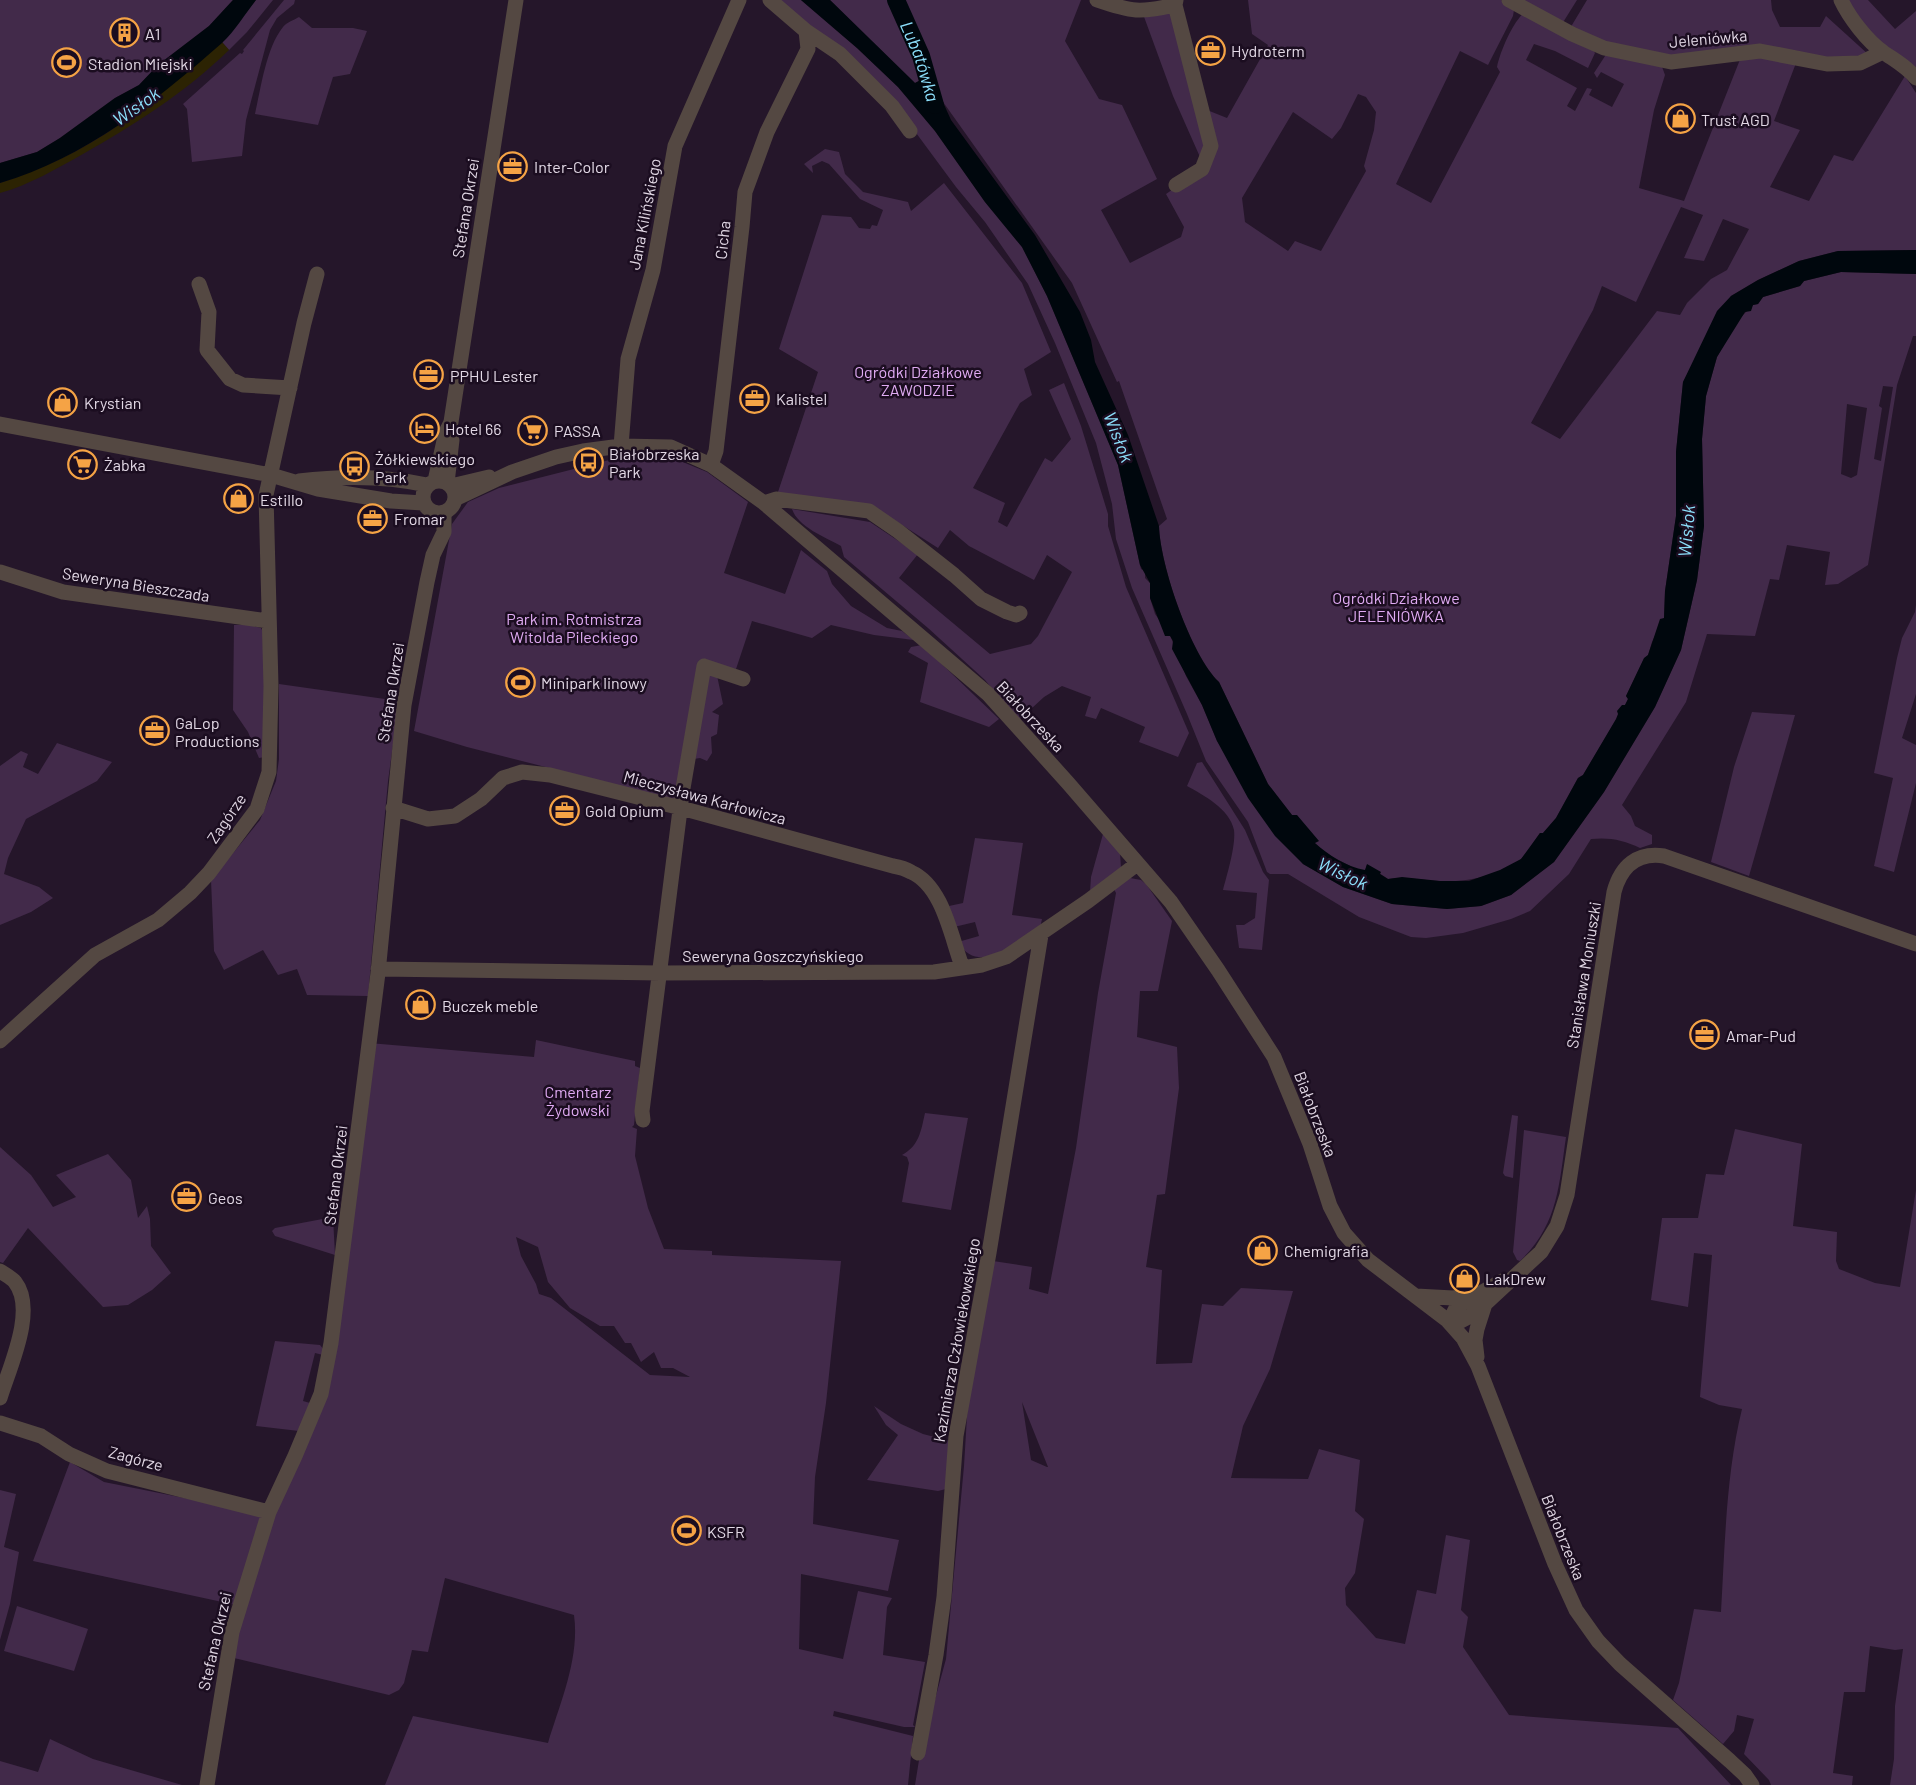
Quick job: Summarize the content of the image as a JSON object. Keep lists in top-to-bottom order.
{
  "streets": {
    "street": [
      "Jeleniówka",
      "Stefana Okrzei",
      "Jana Kilińskiego",
      "Cicha",
      "Seweryna Bieszczada",
      "Białobrzeska",
      "Mieczysława Karłowicza",
      "Zagórze",
      "Seweryna Goszczyńskiego",
      "Stanisława Moniuszki",
      "Kazimierza Człowiekowskiego"
    ]
  },
  "crossings": [
    ["Stefana Okrzei", "Białobrzeska"],
    ["Stefana Okrzei", "Mieczysława Karłowicza"],
    ["Stefana Okrzei", "Zagórze"],
    ["Stefana Okrzei", "Seweryna Goszczyńskiego"],
    ["Jana Kilińskiego", "Białobrzeska"],
    ["Cicha", "Białobrzeska"],
    ["Seweryna Bieszczada", "Zagórze"],
    ["Białobrzeska", "Seweryna Goszczyńskiego"],
    ["Białobrzeska", "Stanisława Moniuszki"],
    ["Mieczysława Karłowicza", "Seweryna Goszczyńskiego"],
    ["Seweryna Goszczyńskiego", "Kazimierza Człowiekowskiego"]
  ],
  "water": ["Lubatówka", "Wisłok"],
  "parks": [
    "Ogródki Działkowe ZAWODZIE",
    "Ogródki Działkowe JELENIÓWKA",
    "Park im. Rotmistrza Witolda Pileckiego",
    "Cmentarz Żydowski"
  ],
  "places": {
    "building": ["A1"],
    "office": [
      "Hydroterm",
      "Inter-Color",
      "PPHU Lester",
      "Kalistel",
      "Fromar",
      "GaLop Productions",
      "Gold Opium",
      "Amar-Pud",
      "Geos"
    ],
    "sports": ["Stadion Miejski", "Minipark linowy", "KSFR"],
    "shop": [
      "Trust AGD",
      "Krystian",
      "Estillo",
      "Buczek meble",
      "Chemigrafia",
      "LakDrew"
    ],
    "hotel": ["Hotel 66"],
    "supermarket": ["PASSA", "Żabka"],
    "bus stop": ["Białobrzeska Park", "Żółkiewskiego Park"]
  }
}
